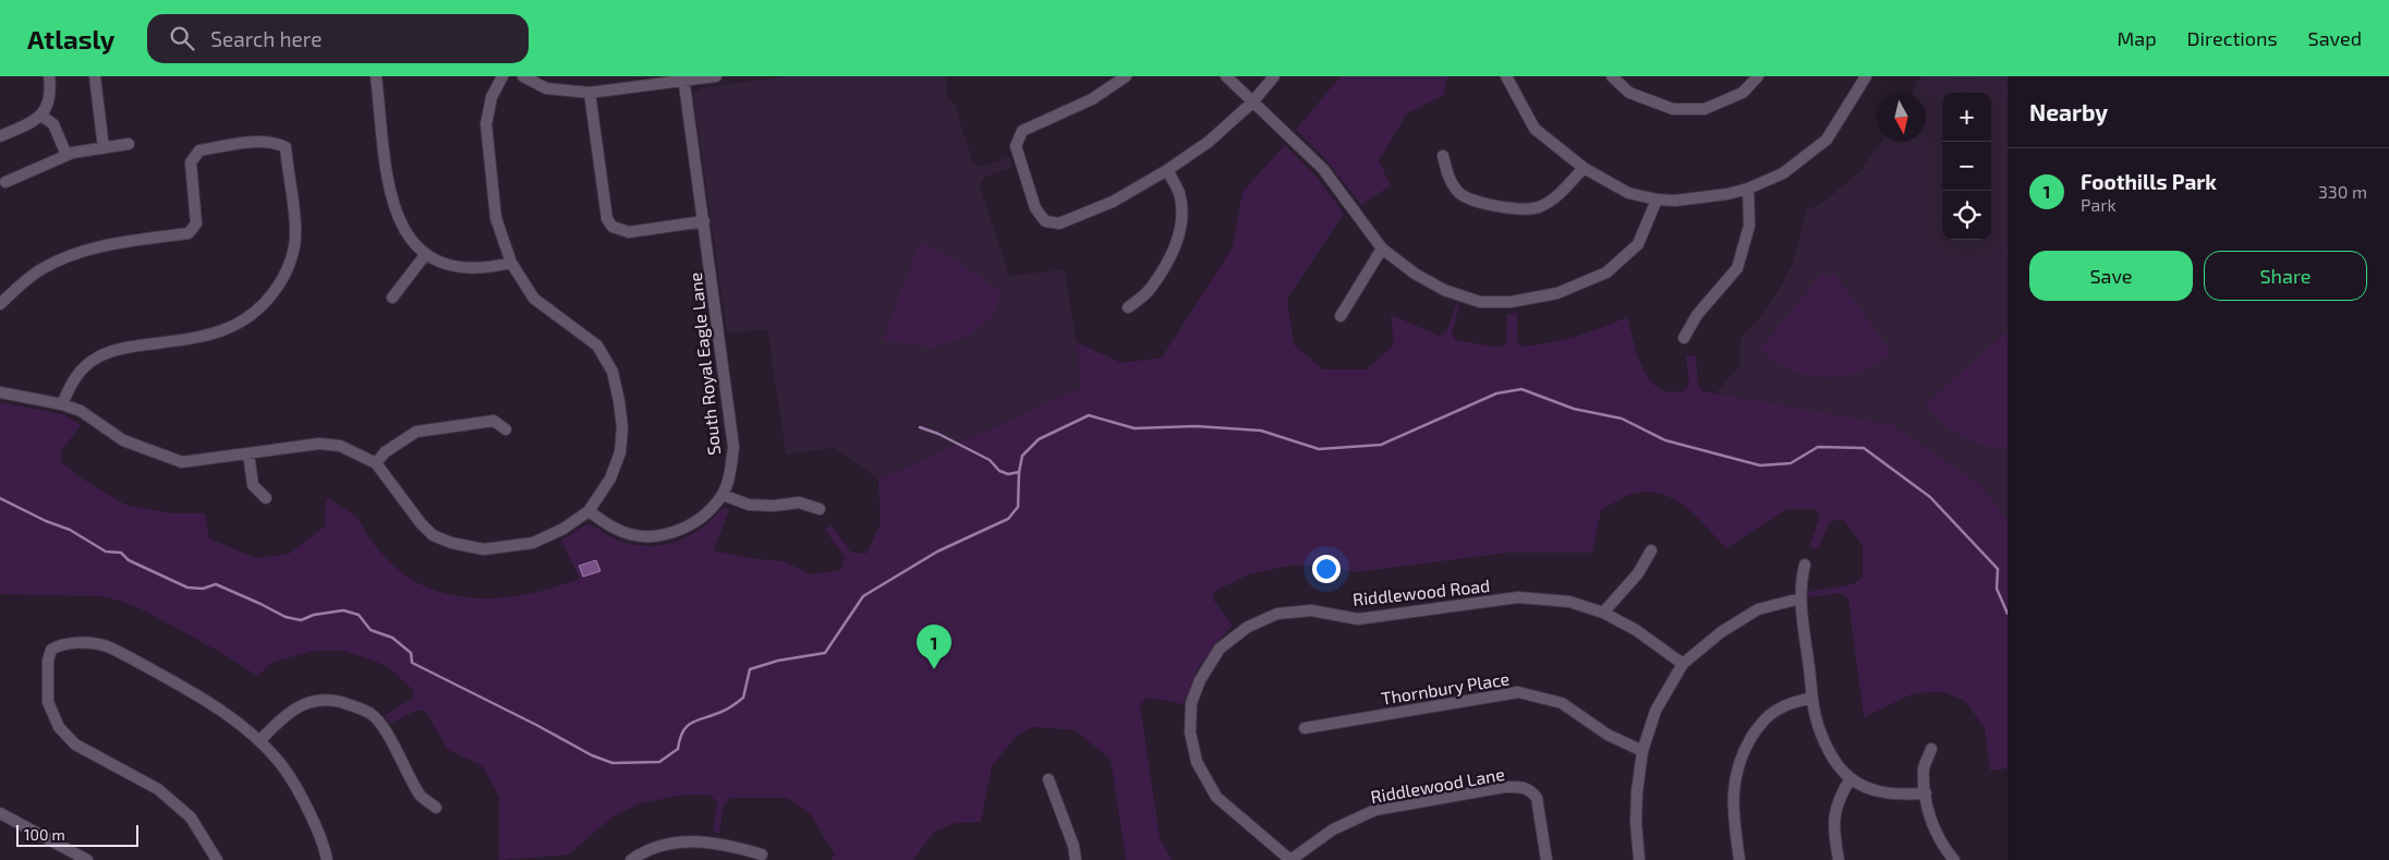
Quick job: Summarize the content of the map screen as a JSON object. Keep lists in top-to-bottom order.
{
  "streets": {
    "street": [
      "South Royal Eagle Lane",
      "Riddlewood Road",
      "Thornbury Place",
      "Riddlewood Lane"
    ]
  },
  "crossings": [
    ["Riddlewood Road", "Riddlewood Lane"]
  ],
  "scale_bar": "100 m",
  "north": "bottom",
  "page": {
    "header": "Atlasly",
    "search": "Search here",
    "nav": ["Map", "Directions", "Saved"],
    "heading": "Nearby",
    "map_buttons": ["+", "−"],
    "list": [
      {
        "mark": "1",
        "name": "Foothills Park",
        "note": "Park",
        "value": "330 m"
      }
    ],
    "buttons": ["Save", "Share"],
    "pins": "1",
    "scale": "100 m"
  }
}
